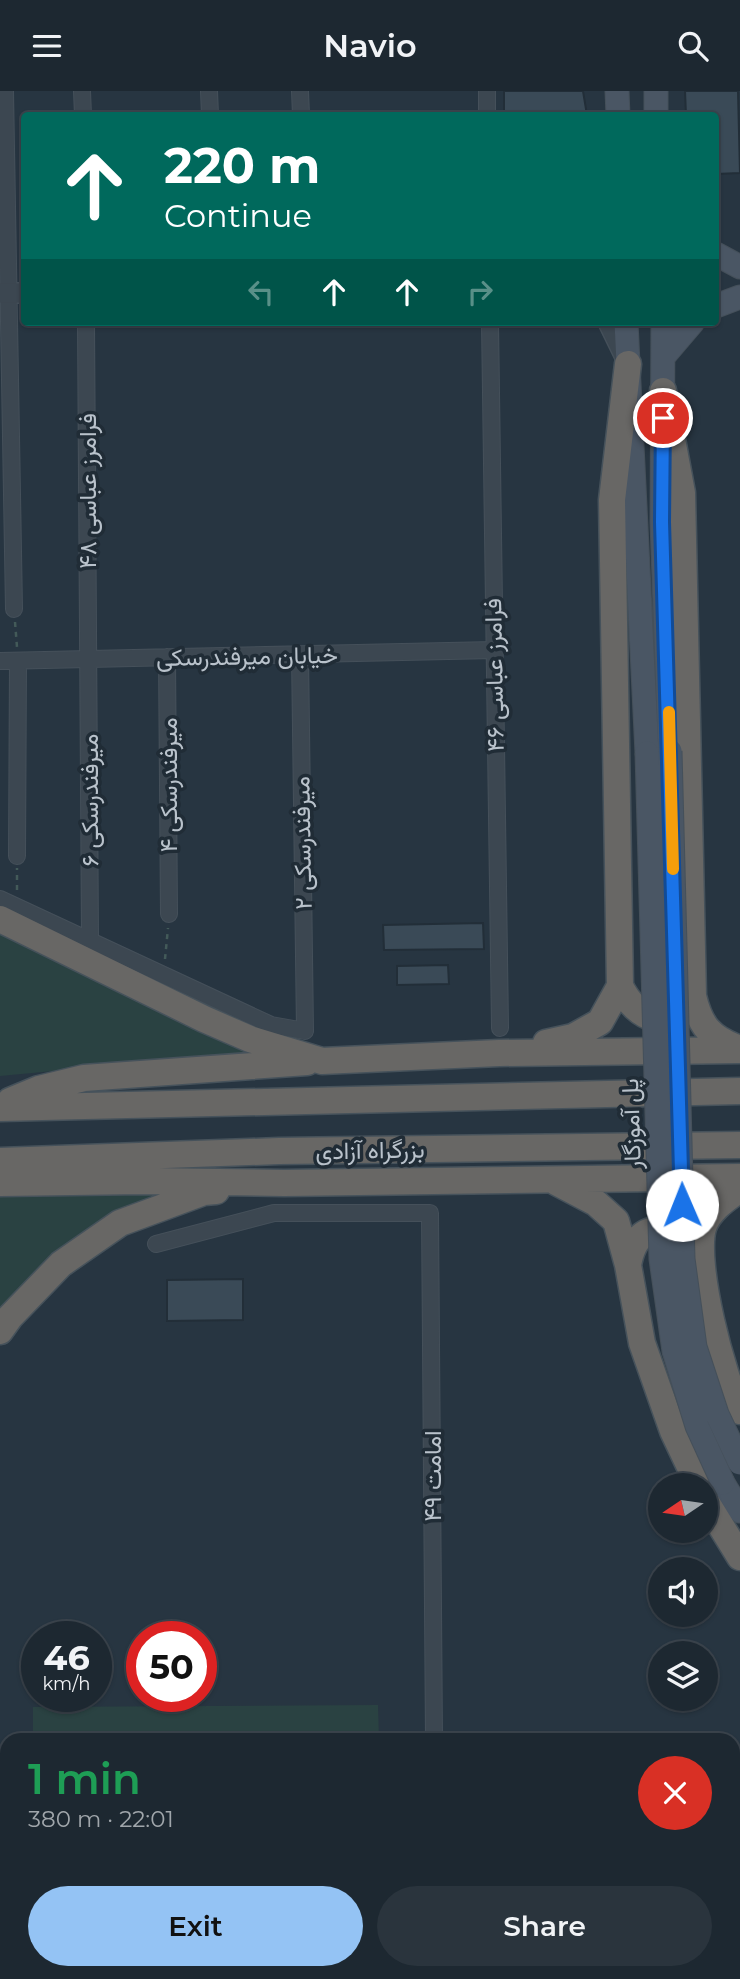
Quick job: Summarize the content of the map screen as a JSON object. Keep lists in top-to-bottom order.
{
  "streets": {
    "highway": ["بزرگراه آزادی"],
    "main road": ["پل آموزگار"],
    "street": [
      "فرامرز عباسی ۴۸",
      "خیابان میرفندرسکی",
      "فرامرز عباسی ۴۶",
      "میرفندرسکی ۴",
      "میرفندرسکی ۶",
      "میرفندرسکی ۲",
      "امامت ۴۹"
    ]
  },
  "crossings": [
    ["فرامرز عباسی ۴۸", "خیابان میرفندرسکی"],
    ["فرامرز عباسی ۴۸", "میرفندرسکی ۶"],
    ["خیابان میرفندرسکی", "فرامرز عباسی ۴۶"],
    ["خیابان میرفندرسکی", "میرفندرسکی ۴"],
    ["خیابان میرفندرسکی", "میرفندرسکی ۶"],
    ["خیابان میرفندرسکی", "میرفندرسکی ۲"]
  ],
  "north": "left",
  "page": {
    "header": "Navio",
    "turn": ["220 m", "Continue"],
    "speed": "46 km/h",
    "limit": "50",
    "heading": ["1 min", "380 m · 22:01"],
    "buttons": ["Exit", "Share"]
  }
}
